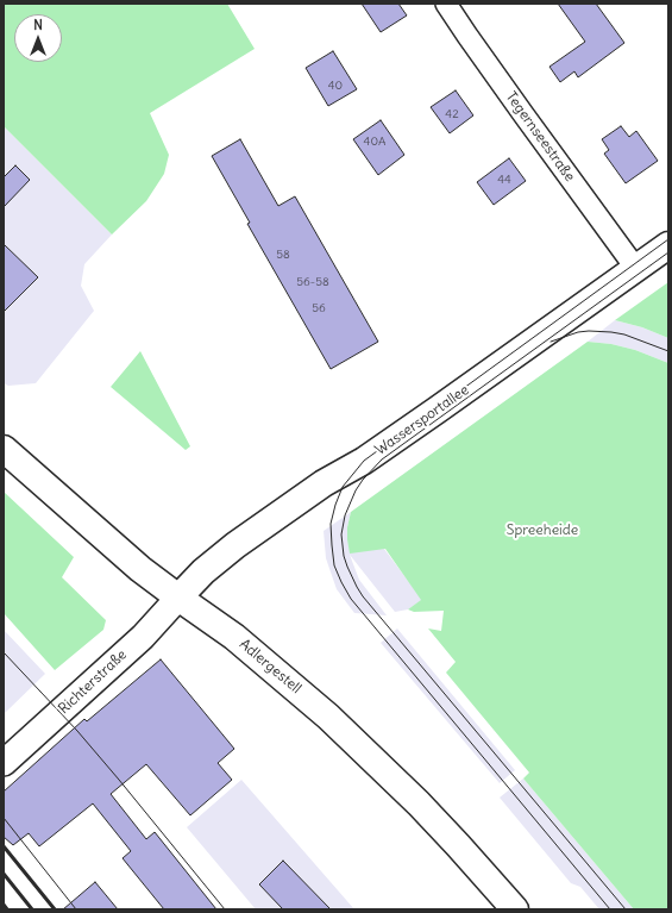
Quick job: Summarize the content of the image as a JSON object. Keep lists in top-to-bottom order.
{
  "streets": {
    "main road": ["Wassersportallee", "Adlergestell"],
    "street": ["Tegernseestraße", "Richterstraße"]
  },
  "crossings": [
    ["Tegernseestraße", "Wassersportallee"],
    ["Wassersportallee", "Adlergestell"],
    ["Wassersportallee", "Richterstraße"],
    ["Adlergestell", "Richterstraße"]
  ],
  "parks": ["Spreeheide"],
  "house_numbers": [
    "40",
    "42",
    "40A",
    "44",
    "58",
    "56-58",
    "56"
  ],
  "north": "top"
}
